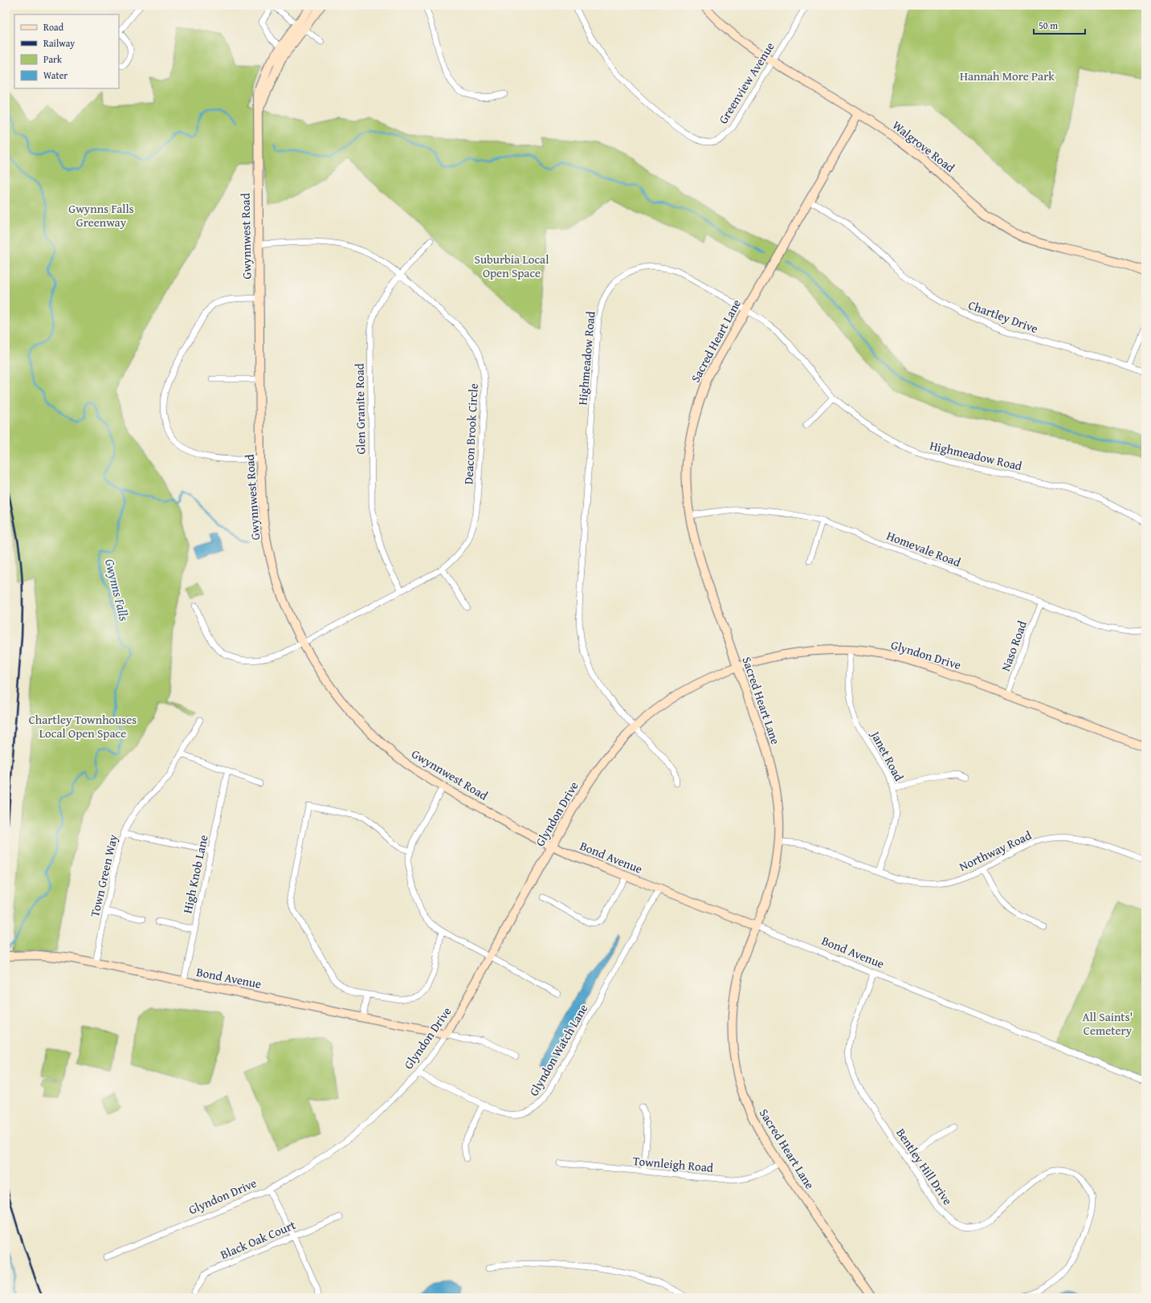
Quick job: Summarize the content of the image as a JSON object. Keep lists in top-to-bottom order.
{
  "streets": {
    "street": [
      "Greenview Avenue",
      "Walgrove Road",
      "Gwynnwest Road",
      "Chartley Drive",
      "Sacred Heart Lane",
      "Highmeadow Road",
      "Glen Granite Road",
      "Deacon Brook Circle",
      "Homevale Road",
      "Naso Road",
      "Glyndon Drive",
      "Janet Road",
      "Northway Road",
      "Bond Avenue",
      "High Knob Lane",
      "Town Green Way",
      "Glyndon Watch Lane",
      "Townleigh Road",
      "Bentley Hill Drive",
      "Black Oak Court"
    ]
  },
  "crossings": [
    ["Greenview Avenue", "Walgrove Road"],
    ["Walgrove Road", "Sacred Heart Lane"],
    ["Gwynnwest Road", "Deacon Brook Circle"],
    ["Gwynnwest Road", "Glyndon Drive"],
    ["Gwynnwest Road", "Bond Avenue"],
    ["Chartley Drive", "Sacred Heart Lane"],
    ["Sacred Heart Lane", "Highmeadow Road"],
    ["Sacred Heart Lane", "Homevale Road"],
    ["Sacred Heart Lane", "Glyndon Drive"],
    ["Sacred Heart Lane", "Northway Road"],
    ["Sacred Heart Lane", "Bond Avenue"],
    ["Sacred Heart Lane", "Townleigh Road"],
    ["Highmeadow Road", "Glyndon Drive"],
    ["Glen Granite Road", "Deacon Brook Circle"],
    ["Homevale Road", "Naso Road"],
    ["Naso Road", "Glyndon Drive"],
    ["Glyndon Drive", "Janet Road"],
    ["Glyndon Drive", "Bond Avenue"],
    ["Glyndon Drive", "Glyndon Watch Lane"],
    ["Janet Road", "Northway Road"],
    ["Bond Avenue", "High Knob Lane"],
    ["Bond Avenue", "Town Green Way"],
    ["Bond Avenue", "Glyndon Watch Lane"],
    ["Bond Avenue", "Bentley Hill Drive"]
  ],
  "water": ["Gwynns Falls"],
  "parks": [
    "Hannah More Park",
    "Gwynns Falls Greenway",
    "Suburbia Local Open Space",
    "Chartley Townhouses Local Open Space",
    "All Saints' Cemetery"
  ],
  "legend": [
    "Road",
    "Railway",
    "Park",
    "Water"
  ],
  "scale_bar": "50 m"
}
